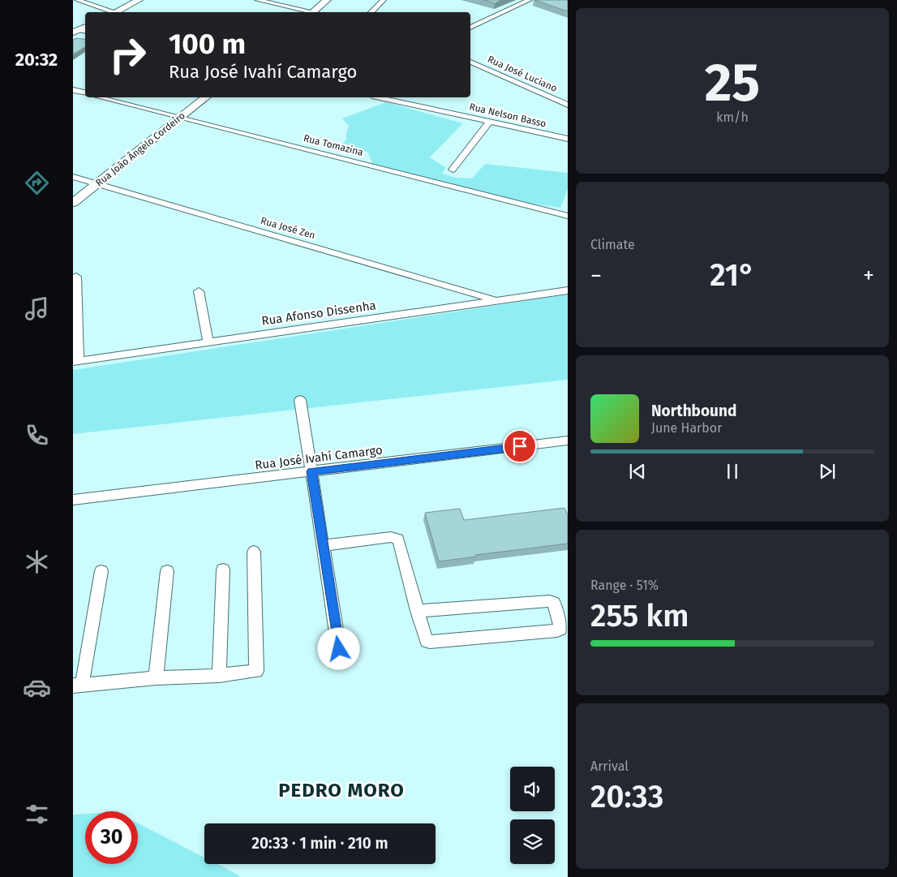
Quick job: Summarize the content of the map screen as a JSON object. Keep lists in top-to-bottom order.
{
  "streets": {
    "street": [
      "Rua José Luciano",
      "Rua Nelson Basso",
      "Rua Tomazina",
      "Rua João Ângelo Cordeiro",
      "Rua José Zen",
      "Rua Afonso Dissenha",
      "Rua José Ivahí Camargo"
    ]
  },
  "crossings": [
    ["Rua Tomazina", "Rua João Ângelo Cordeiro"],
    ["Rua João Ângelo Cordeiro", "Rua José Zen"],
    ["Rua José Zen", "Rua Afonso Dissenha"]
  ],
  "districts": ["PEDRO MORO"],
  "page": {
    "tabs": "20:32",
    "tile": [
      ["25", "km/h"],
      "Climate",
      ["Range · 51%", "255 km"],
      ["Arrival", "20:33"]
    ],
    "turn": ["100 m", "Rua José Ivahí Camargo"],
    "heat": ["−", "21°", "+"],
    "song": ["Northbound", "June Harbor"],
    "limit": "30",
    "trip": "20:33 · 1 min · 210 m"
  }
}
